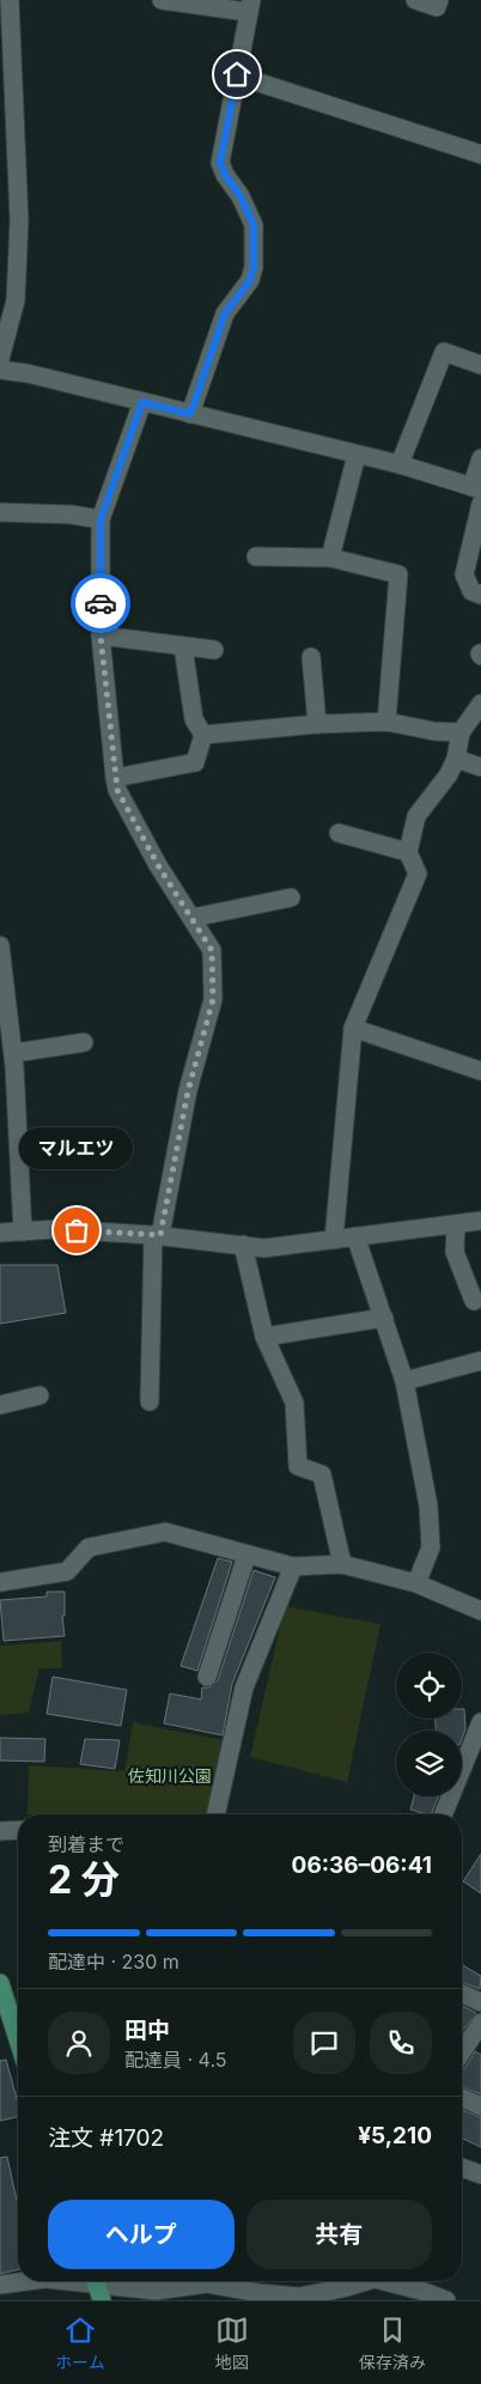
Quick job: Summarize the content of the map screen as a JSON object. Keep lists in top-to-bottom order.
{
  "parks": ["佐知川公園"],
  "places": ["マルエツ"],
  "page": {
    "bubble": "マルエツ",
    "heading": ["2 分", "到着まで", "06:36–06:41"],
    "panel": [
      "田中",
      "配達員 · 4.5",
      "注文 #1702",
      "¥5,210"
    ],
    "bar": "配達中 · 230 m",
    "buttons": ["ヘルプ", "共有"],
    "tabs": ["ホーム", "地図", "保存済み"]
  }
}
